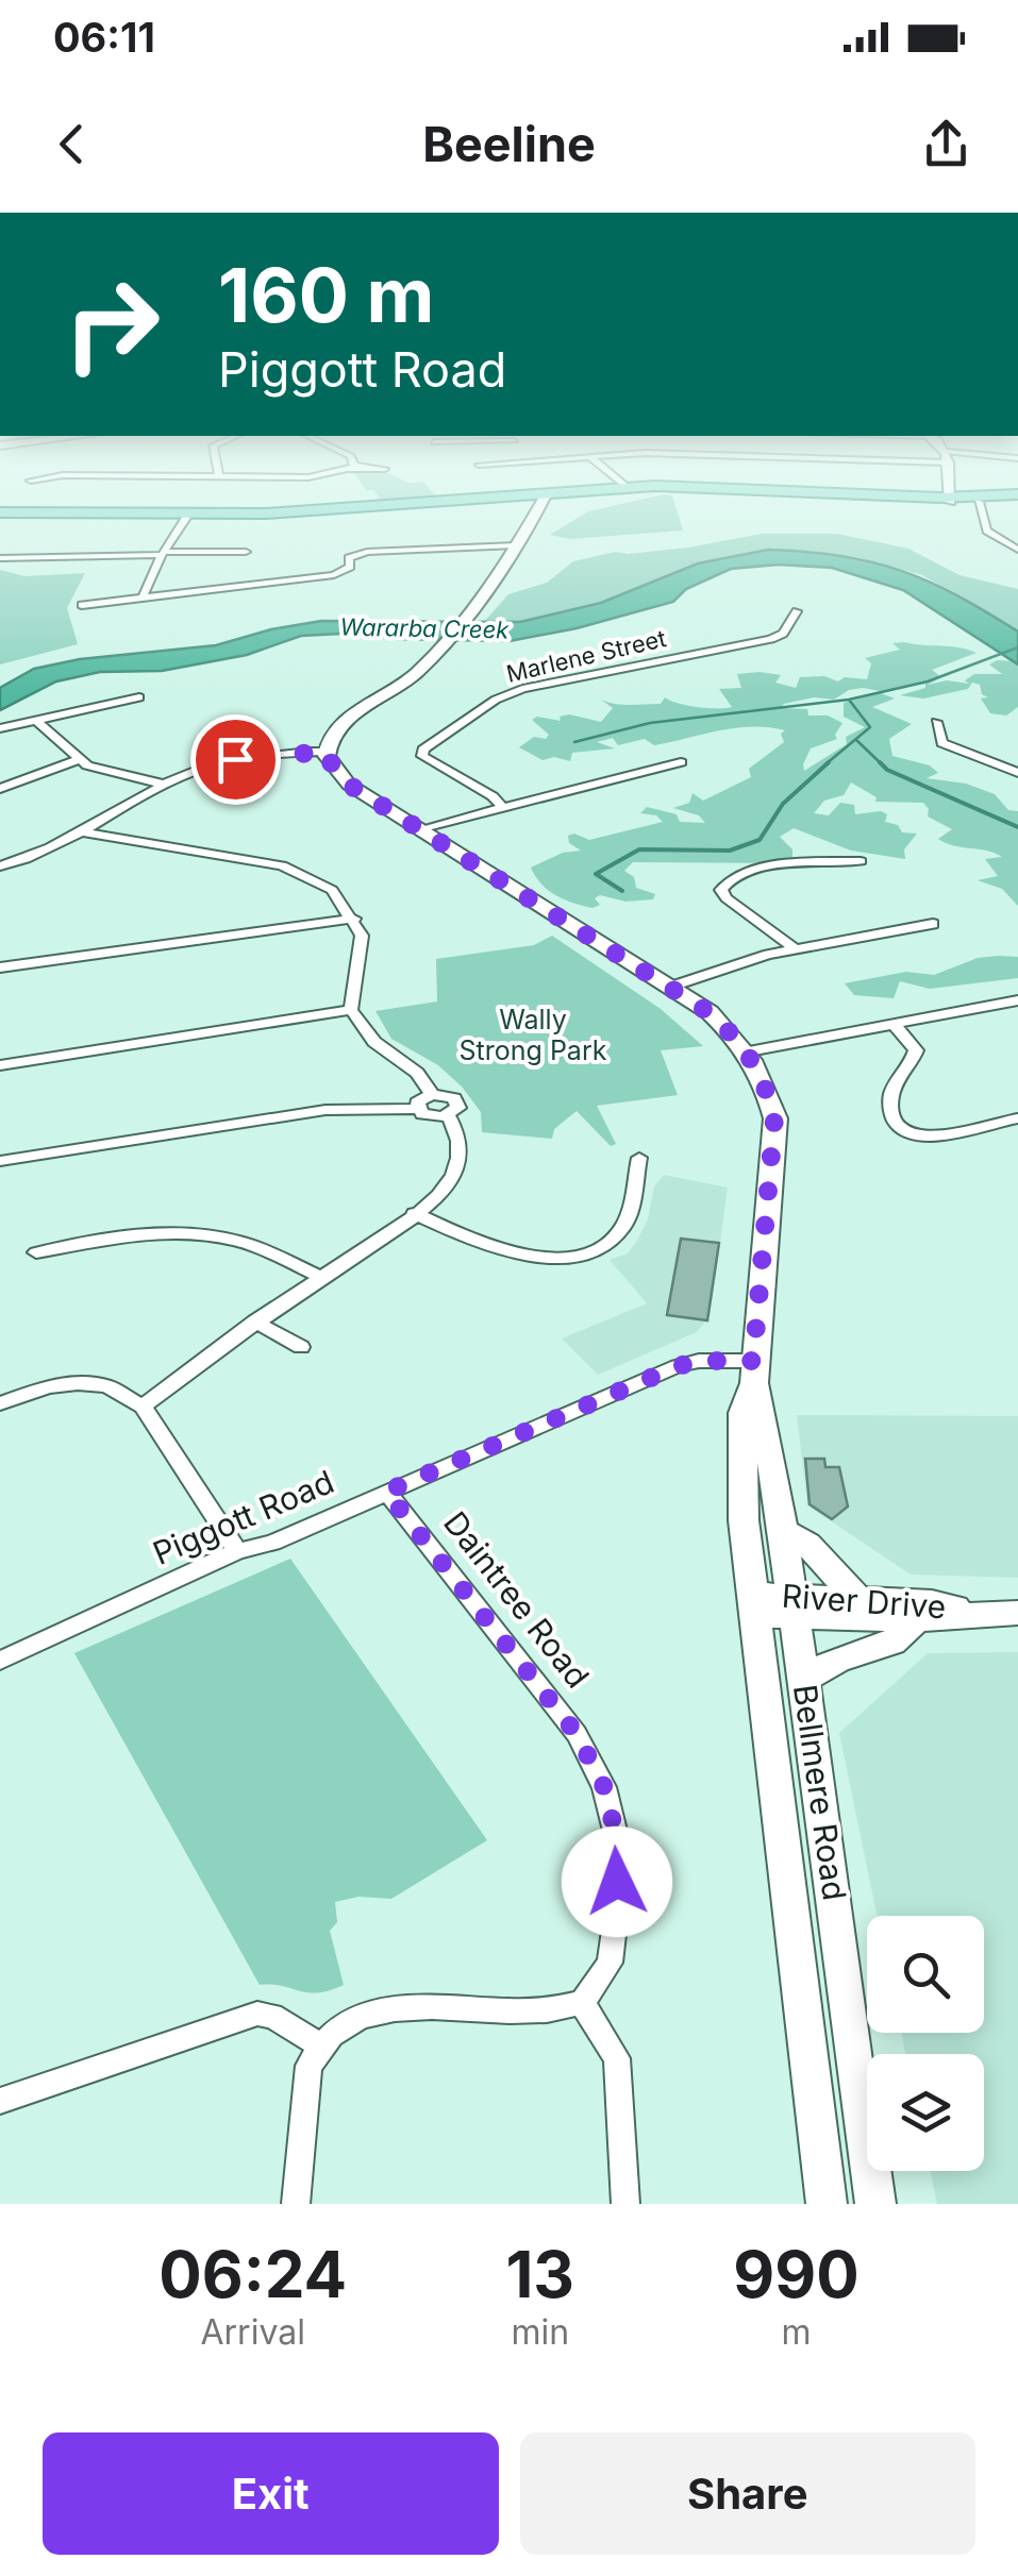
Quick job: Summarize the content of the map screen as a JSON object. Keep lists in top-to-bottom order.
{
  "streets": {
    "main road": ["River Drive", "Bellmere Road"],
    "street": ["Marlene Street", "Piggott Road", "Daintree Road"]
  },
  "crossings": [
    ["Piggott Road", "Daintree Road"],
    ["Piggott Road", "Bellmere Road"],
    ["River Drive", "Bellmere Road"]
  ],
  "water": ["Wararba Creek"],
  "parks": ["Wally Strong Park"],
  "page": {
    "status": "06:11",
    "header": "Beeline",
    "turn": ["160 m", "Piggott Road"],
    "eta": [
      "06:24",
      "Arrival",
      "13",
      "min",
      "990",
      "m"
    ],
    "buttons": ["Exit", "Share"]
  }
}
